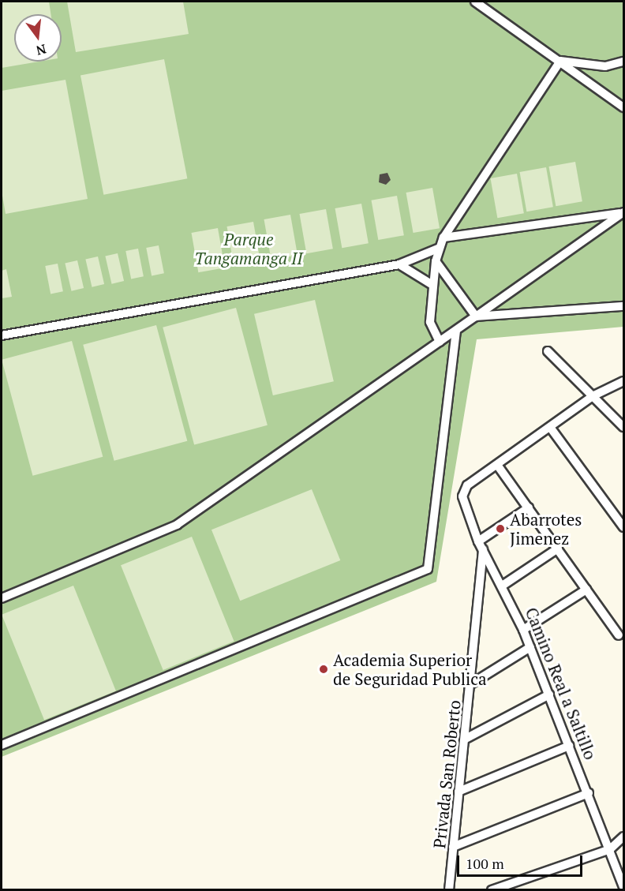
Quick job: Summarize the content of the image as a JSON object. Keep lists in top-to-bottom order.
{
  "streets": {
    "street": ["Camino Real a Saltillo", "Privada San Roberto"]
  },
  "crossings": [
    ["Camino Real a Saltillo", "Privada San Roberto"]
  ],
  "parks": ["Parque Tangamanga II"],
  "places": ["Abarrotes Jimenez", "Academia Superior de Seguridad Publica"],
  "scale_bar": "100 m",
  "north": "bottom"
}
